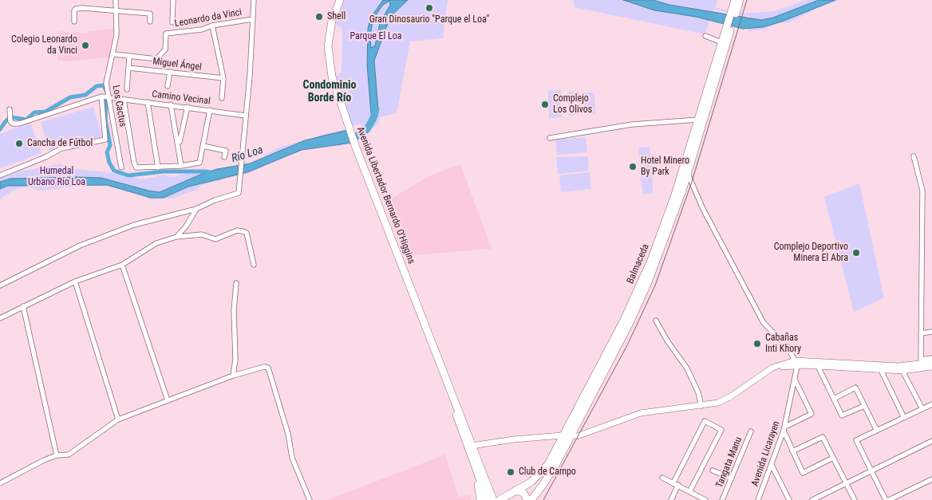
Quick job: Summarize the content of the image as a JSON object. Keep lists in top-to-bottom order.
{
  "streets": {
    "main road": ["Avenida Libertador Bernardo O'Higgins", "Balmaceda"],
    "street": [
      "Leonardo da Vinci",
      "Miguel Ángel",
      "Camino Vecinal",
      "Los Cactus",
      "Avenida Licarayen",
      "Tangata Manu"
    ]
  },
  "crossings": [
    ["Camino Vecinal", "Los Cactus"]
  ],
  "districts": ["Condominio Borde Río"],
  "water": ["Río Loa"],
  "parks": ["Parque El Loa", "Humedal Urbano Río Loa"],
  "places": [
    "Gran Dinosaurio \"Parque el Loa\"",
    "Shell",
    "Colegio Leonardo da Vinci",
    "Complejo Los Olivos",
    "Cancha de Fútbol",
    "Hotel Minero By Park",
    "Complejo Deportivo Minera El Abra",
    "Cabañas Inti Khory",
    "Club de Campo"
  ]
}
